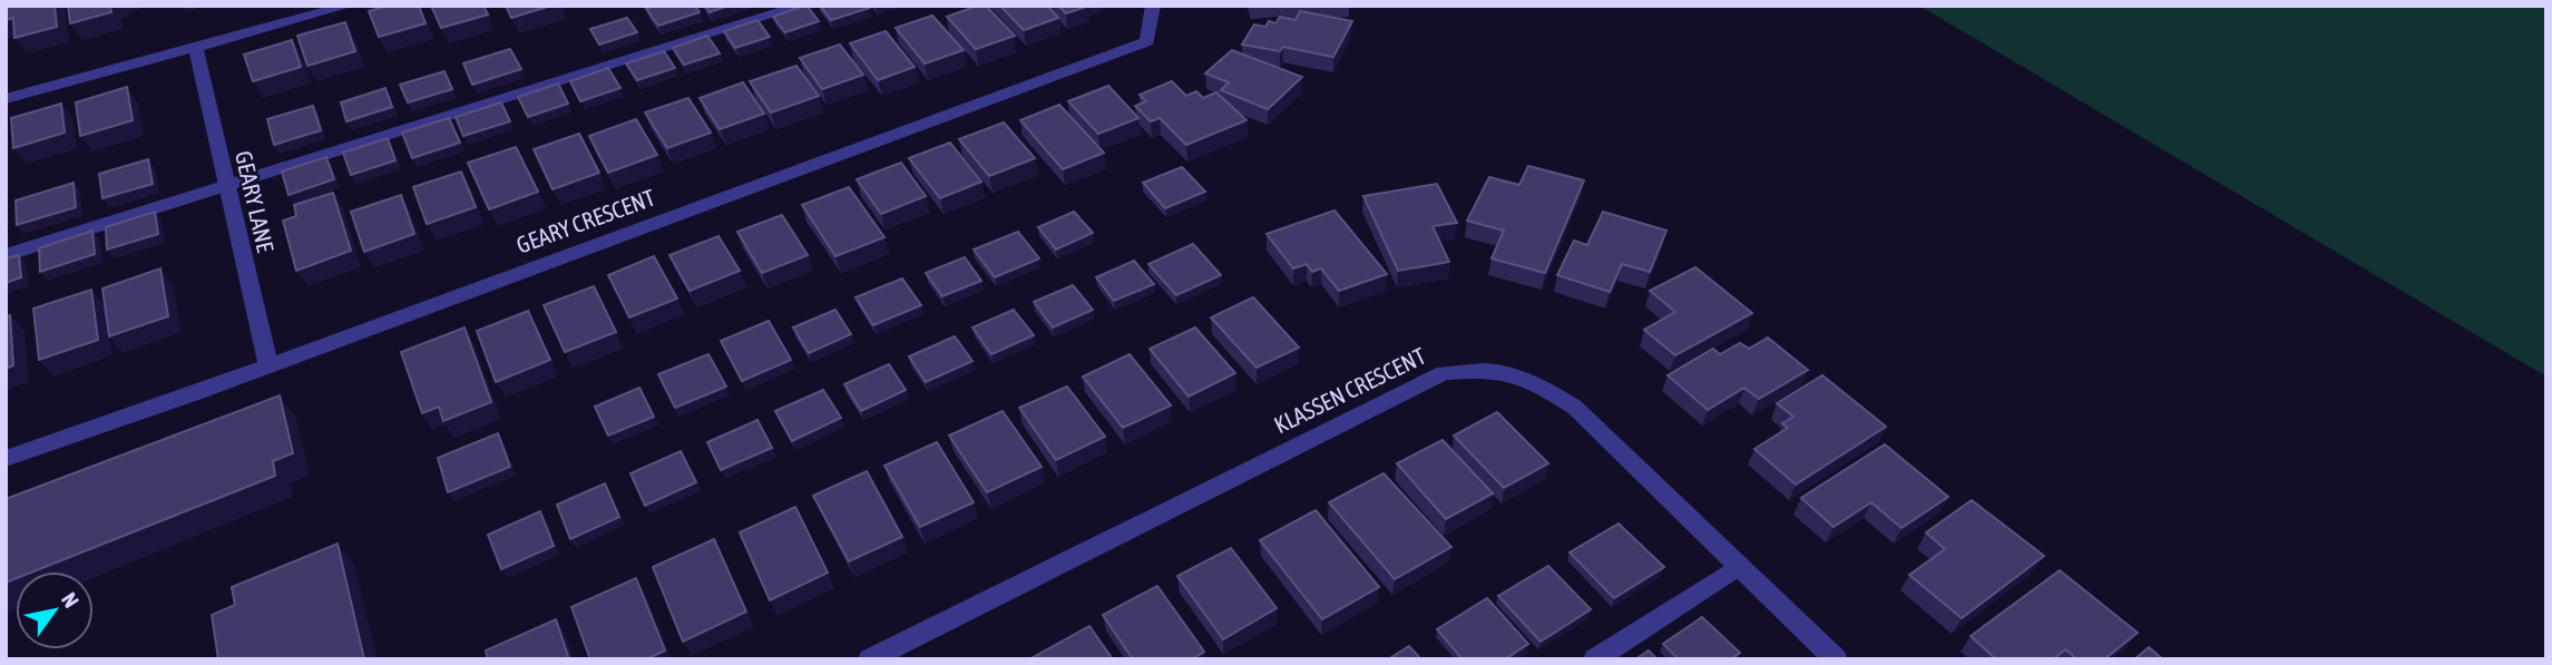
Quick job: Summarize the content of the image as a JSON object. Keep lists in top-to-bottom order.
{
  "streets": {
    "street": ["GEARY LANE", "GEARY CRESCENT", "KLASSEN CRESCENT"]
  },
  "crossings": [
    ["GEARY LANE", "GEARY CRESCENT"]
  ],
  "north": "top right"
}
